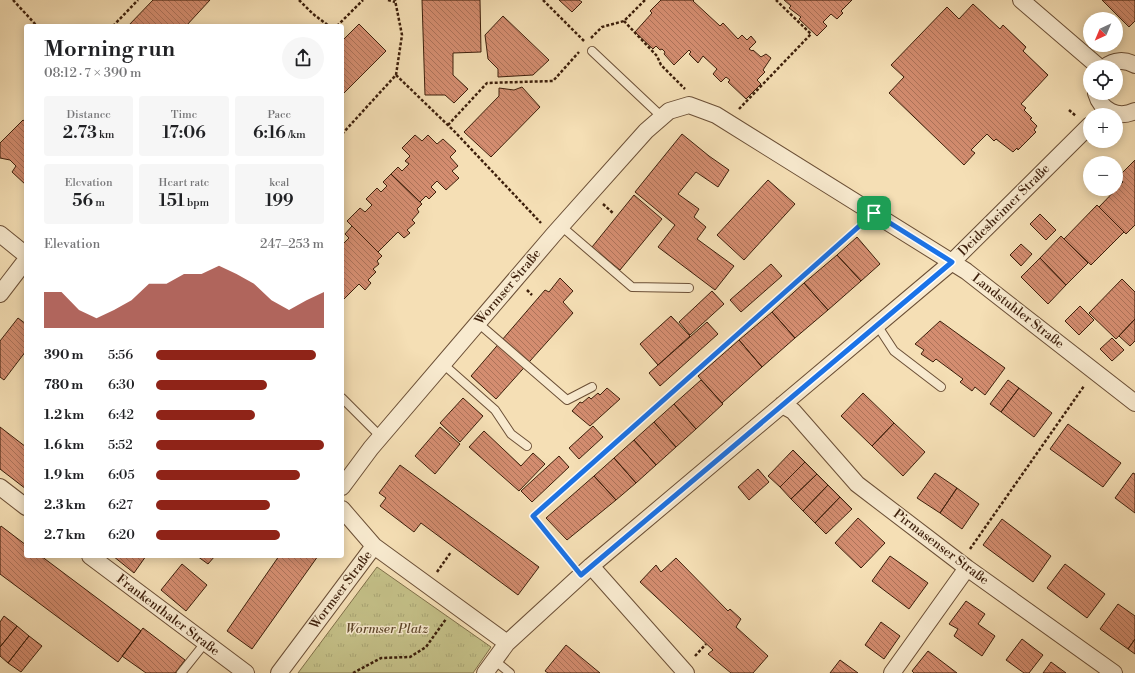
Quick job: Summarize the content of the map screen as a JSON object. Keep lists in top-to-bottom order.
{
  "streets": {
    "street": [
      "Deidesheimer Straße",
      "Wormser Straße",
      "Landstuhler Straße",
      "Pirmasenser Straße",
      "Frankenthaler Straße"
    ]
  },
  "crossings": [
    ["Deidesheimer Straße", "Landstuhler Straße"],
    ["Deidesheimer Straße", "Pirmasenser Straße"],
    ["Wormser Straße", "Landstuhler Straße"]
  ],
  "parks": ["Wormser Platz"],
  "north": "bottom left",
  "page": {
    "map_buttons": ["+", "−"],
    "heading": ["Morning run", "08:12 · 7 × 390 m"],
    "stats": [
      ["Distance", "2.73 km"],
      ["Time", "17:06"],
      ["Pace", "6:16 /km"],
      ["Elevation", "56 m"],
      ["Heart rate", "151 bpm"],
      ["kcal", "199"]
    ],
    "chart": ["Elevation", "247–253 m"],
    "list": [
      {
        "name": "390 m",
        "note": "5:56"
      },
      {
        "name": "780 m",
        "note": "6:30"
      },
      {
        "name": "1.2 km",
        "note": "6:42"
      },
      {
        "name": "1.6 km",
        "note": "5:52"
      },
      {
        "name": "1.9 km",
        "note": "6:05"
      },
      {
        "name": "2.3 km",
        "note": "6:27"
      },
      {
        "name": "2.7 km",
        "note": "6:20"
      }
    ]
  }
}
